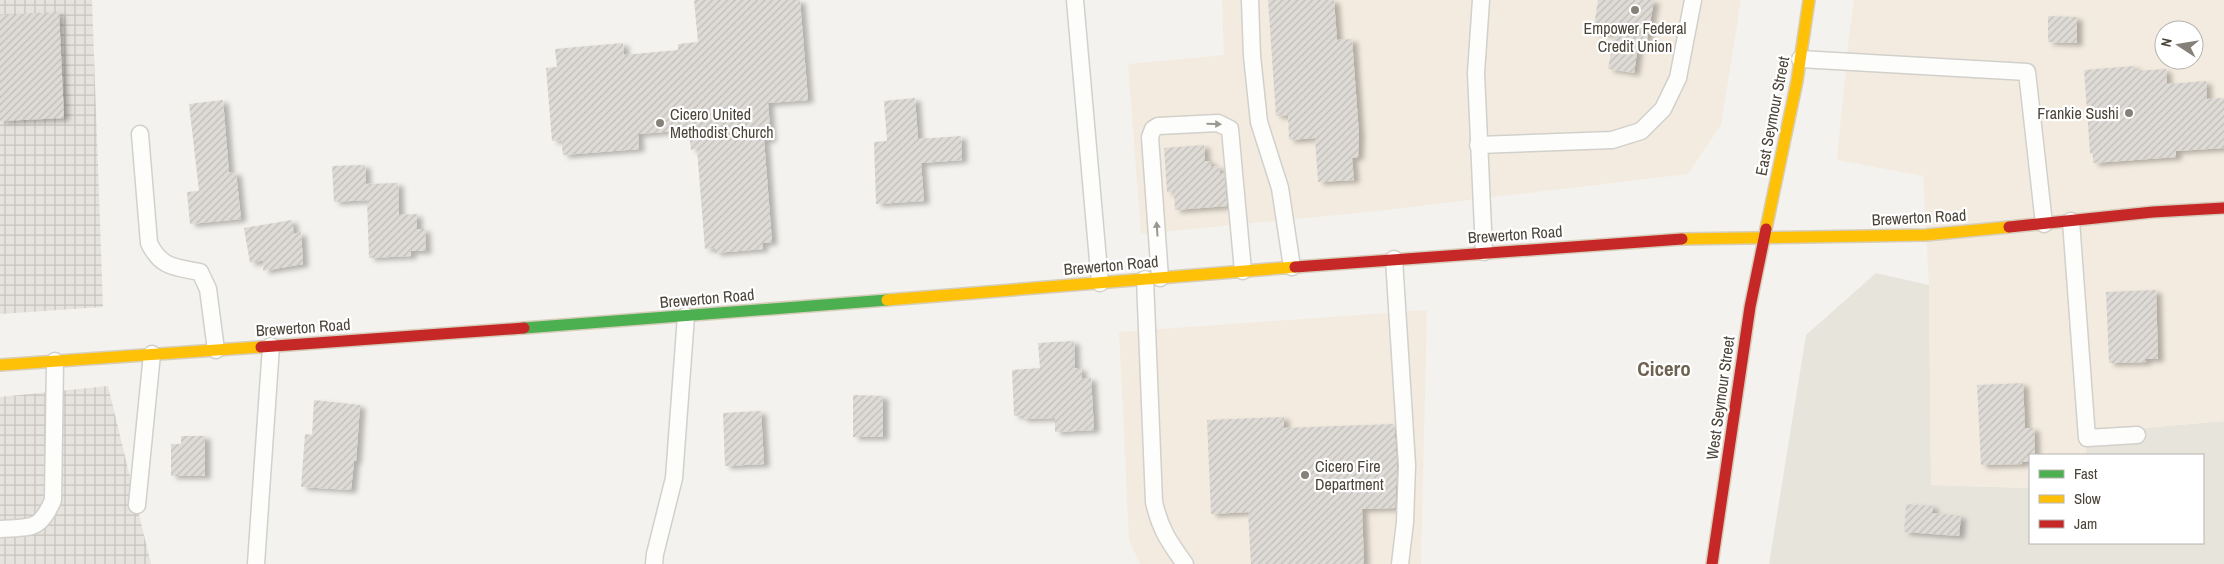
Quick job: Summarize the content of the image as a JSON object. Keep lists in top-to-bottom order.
{
  "streets": {
    "main road": ["East Seymour Street", "Brewerton Road", "West Seymour Street"]
  },
  "crossings": [
    ["East Seymour Street", "Brewerton Road"],
    ["East Seymour Street", "West Seymour Street"],
    ["Brewerton Road", "West Seymour Street"]
  ],
  "districts": ["Cicero"],
  "places": [
    "Empower Federal Credit Union",
    "Frankie Sushi",
    "Cicero United Methodist Church",
    "Cicero Fire Department"
  ],
  "legend": ["Fast", "Slow", "Jam"],
  "north": "left"
}
